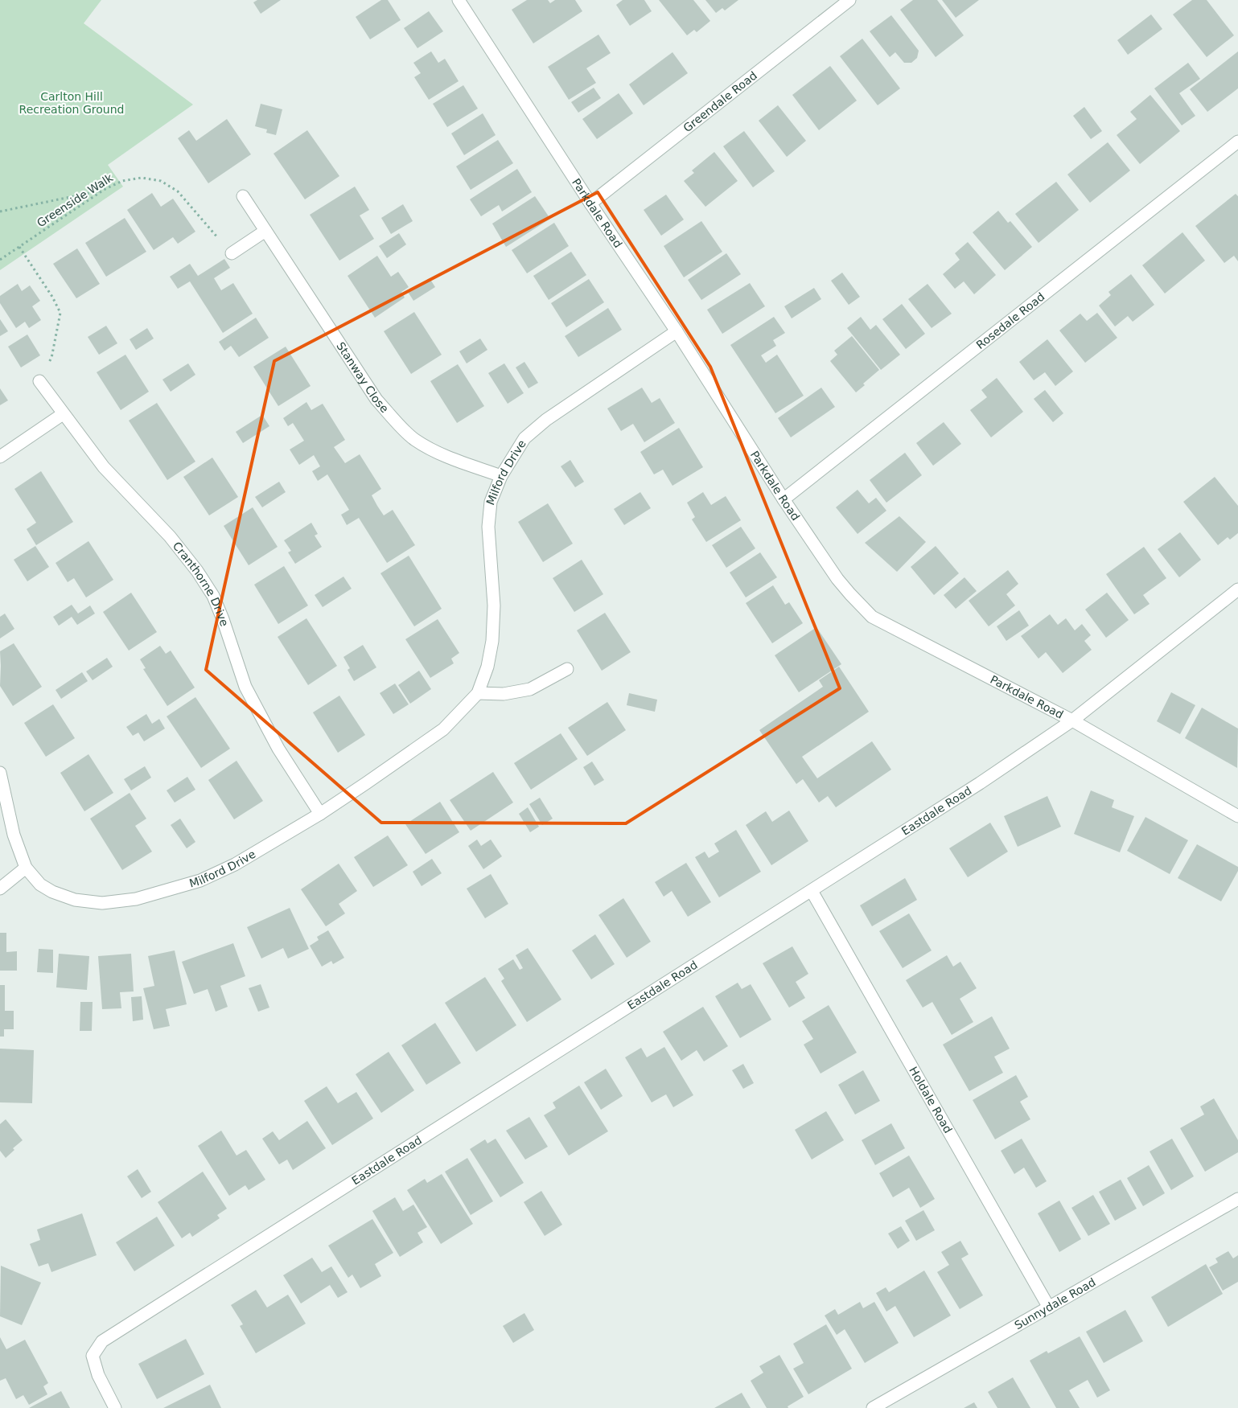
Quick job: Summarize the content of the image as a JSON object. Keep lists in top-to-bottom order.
{
  "streets": {
    "street": [
      "Greendale Road",
      "Parkdale Road",
      "Rosedale Road",
      "Stanway Close",
      "Milford Drive",
      "Cranthorne Drive",
      "Eastdale Road",
      "Holdale Road",
      "Sunnydale Road"
    ],
    "path": ["Greenside Walk"]
  },
  "crossings": [
    ["Greendale Road", "Parkdale Road"],
    ["Parkdale Road", "Rosedale Road"],
    ["Parkdale Road", "Milford Drive"],
    ["Parkdale Road", "Eastdale Road"],
    ["Stanway Close", "Milford Drive"],
    ["Milford Drive", "Cranthorne Drive"],
    ["Eastdale Road", "Holdale Road"],
    ["Holdale Road", "Sunnydale Road"]
  ],
  "parks": ["Carlton Hill Recreation Ground"]
}
